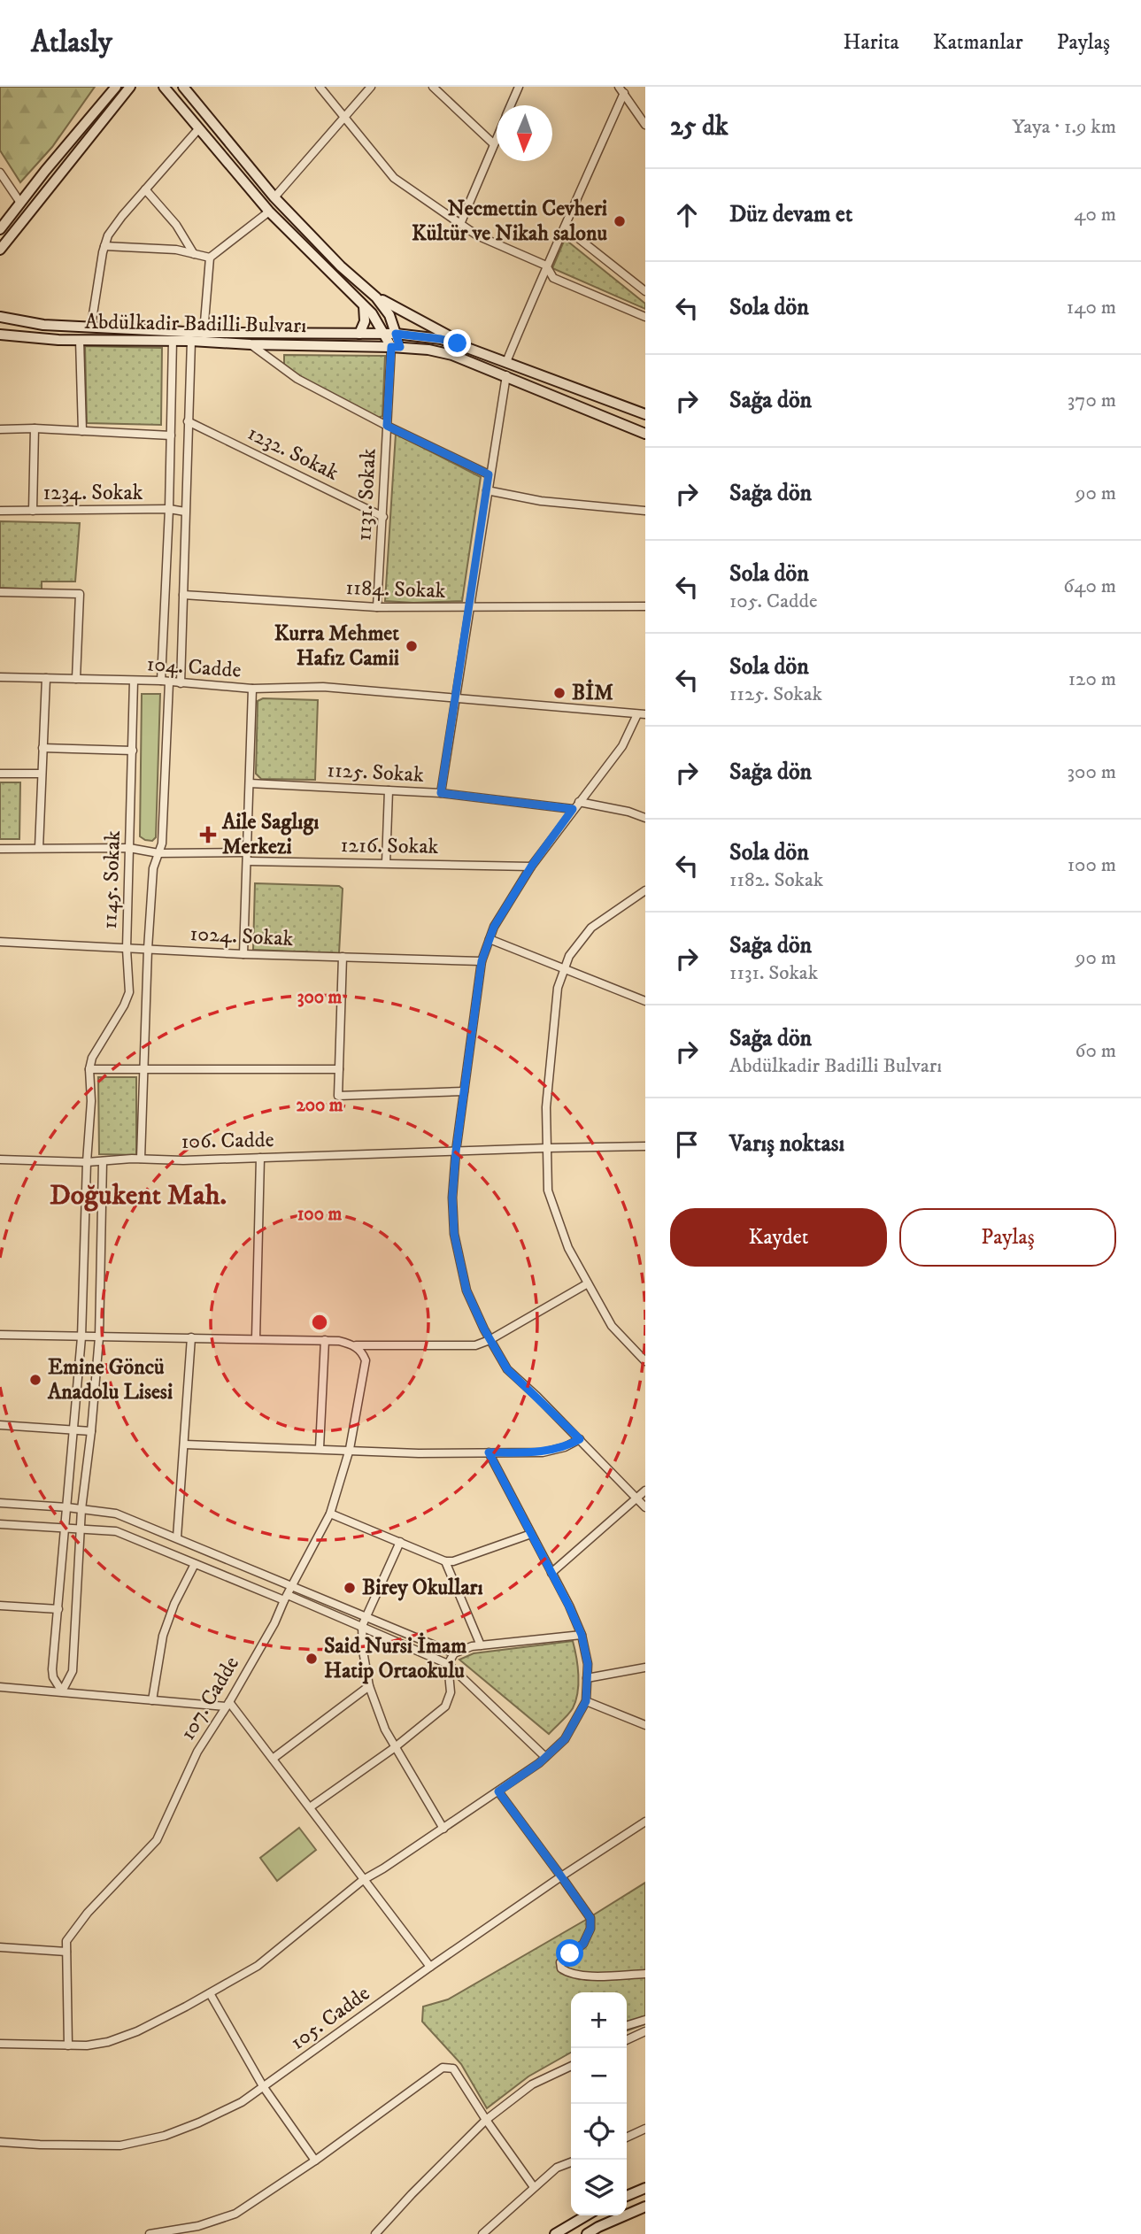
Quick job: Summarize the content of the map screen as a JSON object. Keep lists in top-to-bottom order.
{
  "streets": {
    "main road": ["Abdülkadir Badilli Bulvarı"],
    "street": [
      "1232. Sokak",
      "1234. Sokak",
      "1131. Sokak",
      "1184. Sokak",
      "104. Cadde",
      "1125. Sokak",
      "1216. Sokak",
      "1145. Sokak",
      "1024. Sokak",
      "106. Cadde",
      "107. Cadde",
      "105. Cadde"
    ]
  },
  "crossings": [
    ["Abdülkadir Badilli Bulvarı", "1131. Sokak"],
    ["1232. Sokak", "1131. Sokak"],
    ["1131. Sokak", "1184. Sokak"],
    ["104. Cadde", "1145. Sokak"],
    ["1145. Sokak", "1024. Sokak"]
  ],
  "districts": ["Doğukent Mah."],
  "places": {
    "other": [
      "Necmettin Cevheri Kültür ve Nikah salonu",
      "Kurra Mehmet Hafız Camii",
      "BİM",
      "Emine Göncü Anadolu Lisesi",
      "Birey Okulları",
      "Said Nursi İmam Hatip Ortaokulu"
    ],
    "health": ["Aile Saglıgı Merkezi"]
  },
  "north": "bottom",
  "page": {
    "header": "Atlasly",
    "nav": ["Harita", "Katmanlar", "Paylaş"],
    "heading": ["25 dk", "Yaya · 1.9 km"],
    "list": [
      ["Düz devam et", "40 m"],
      ["Sola dön", "140 m"],
      ["Sağa dön", "370 m"],
      ["Sağa dön", "90 m"],
      ["Sola dön", "105. Cadde", "640 m"],
      ["Sola dön", "1125. Sokak", "120 m"],
      ["Sağa dön", "300 m"],
      ["Sola dön", "1182. Sokak", "100 m"],
      ["Sağa dön", "1131. Sokak", "90 m"],
      ["Sağa dön", "Abdülkadir Badilli Bulvarı", "60 m"],
      "Varış noktası"
    ],
    "buttons": ["Kaydet", "Paylaş"],
    "map_buttons": ["+", "−"]
  },
  "rings": ["300 m", "200 m", "100 m"]
}
